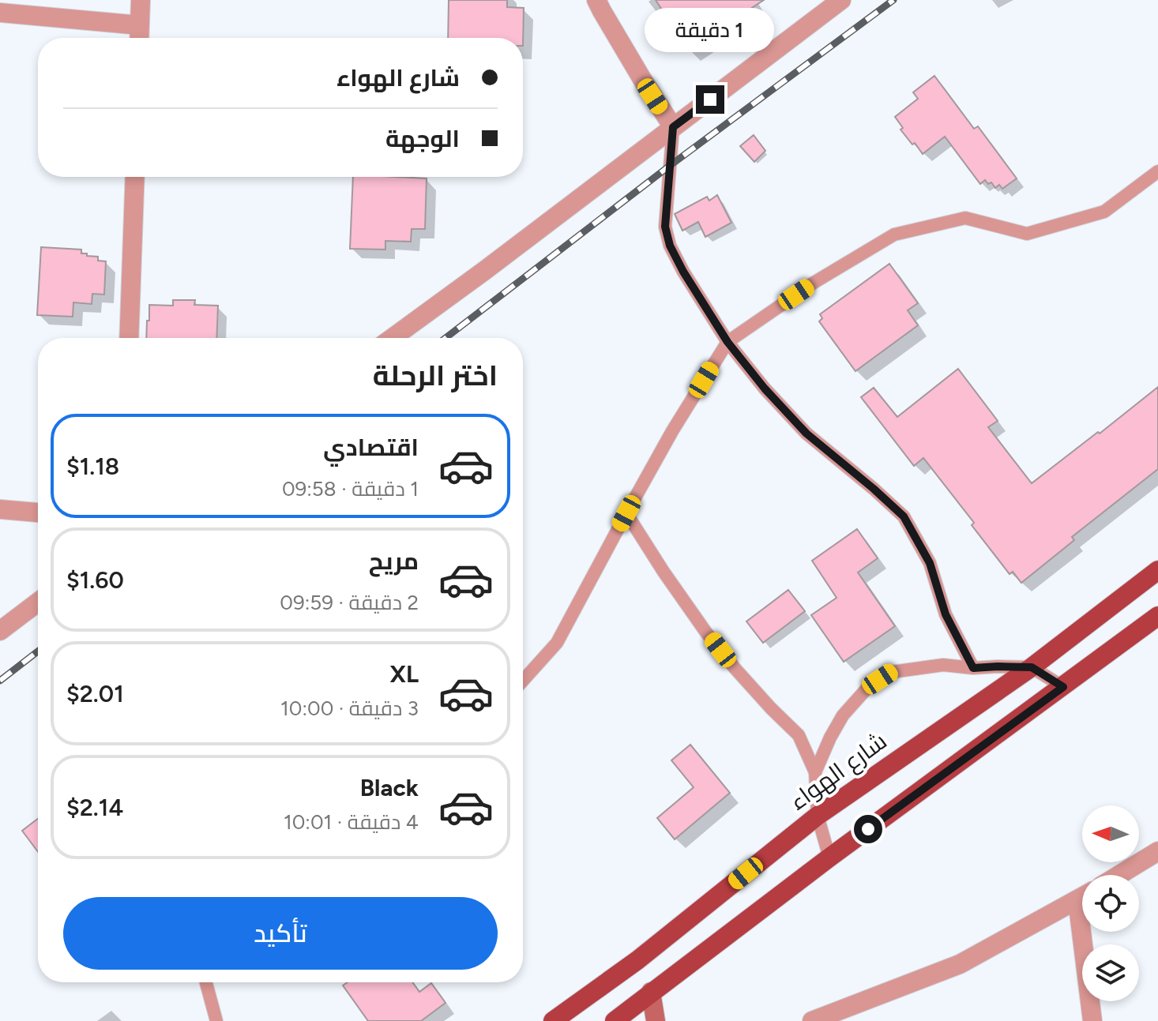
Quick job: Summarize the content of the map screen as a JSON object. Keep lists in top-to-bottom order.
{
  "streets": {
    "main road": ["شارع الهواء"]
  },
  "north": "left",
  "page": {
    "bubble": "1 دقيقة",
    "banner": ["شارع الهواء", "الوجهة"],
    "heading": "اختر الرحلة",
    "list": [
      {
        "name": "اقتصادي",
        "note": "1 دقيقة · 09:58",
        "value": "$1.18"
      },
      {
        "name": "مريح",
        "note": "2 دقيقة · 09:59",
        "value": "$1.60"
      },
      {
        "name": "XL",
        "note": "3 دقيقة · 10:00",
        "value": "$2.01"
      },
      {
        "name": "Black",
        "note": "4 دقيقة · 10:01",
        "value": "$2.14"
      }
    ],
    "buttons": "تأكيد"
  }
}
